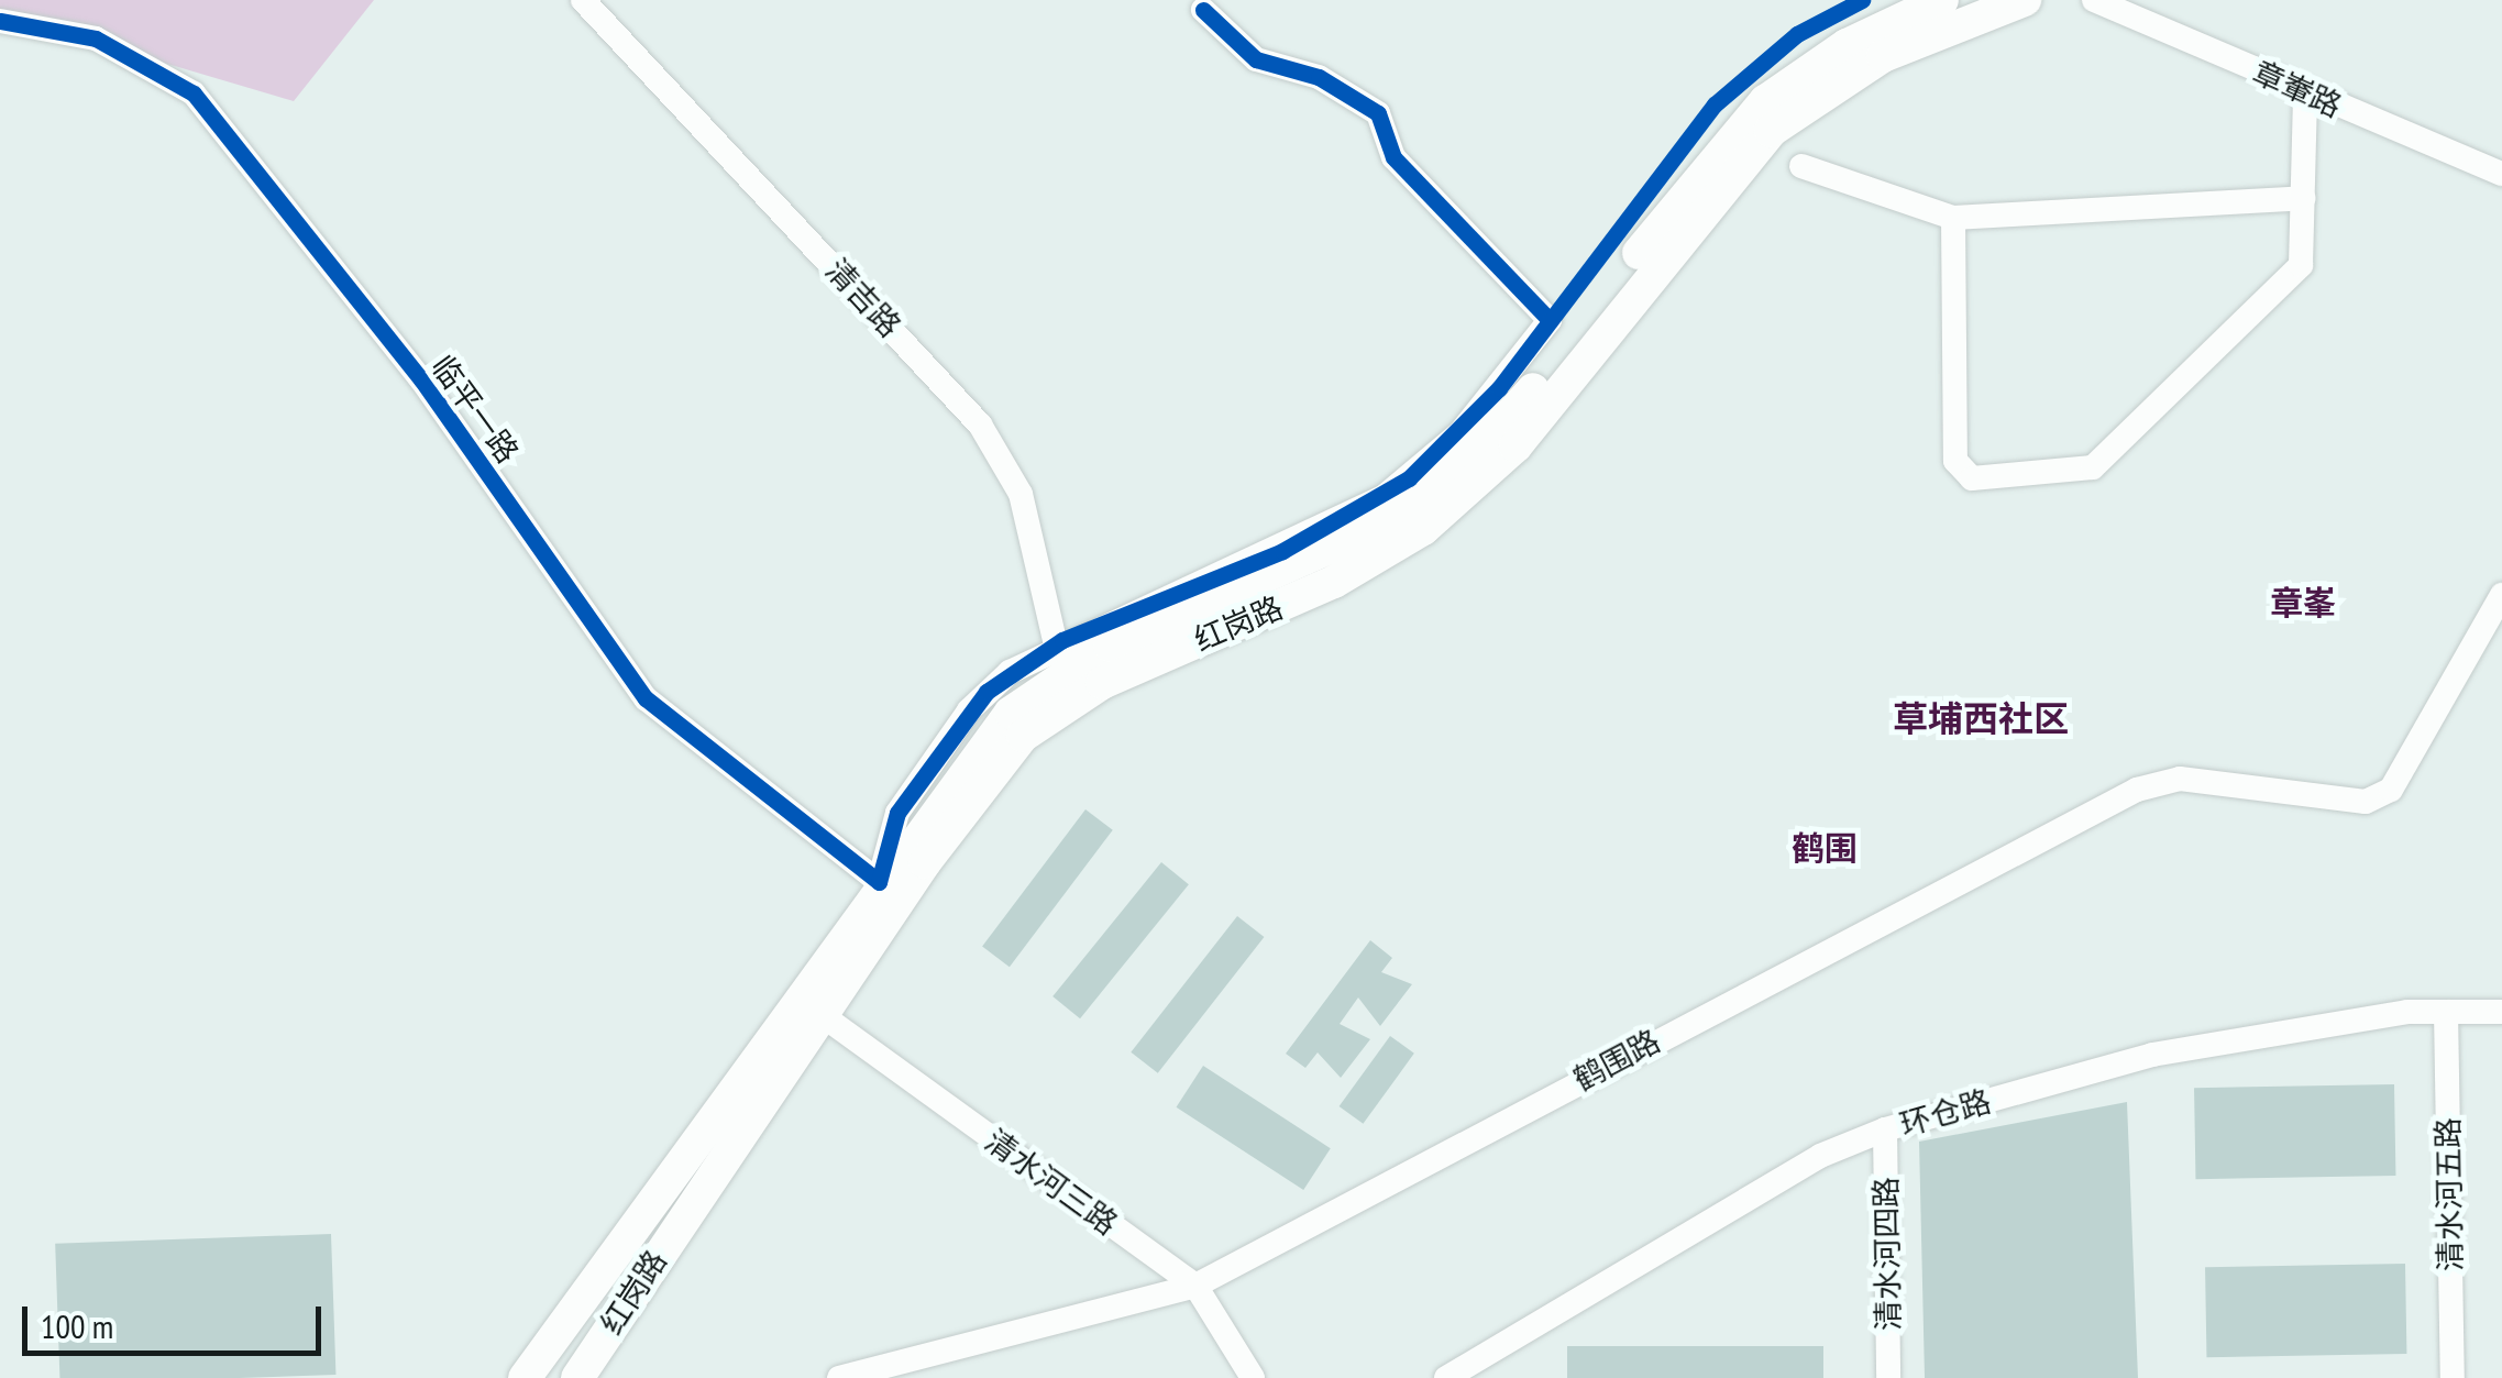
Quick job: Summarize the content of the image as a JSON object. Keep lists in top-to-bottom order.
{
  "streets": {
    "main road": ["红岗路"],
    "street": [
      "章輋路",
      "清吉路",
      "临平一路",
      "鹤围路",
      "环仓路",
      "清水河三路",
      "清水河五路",
      "清水河四路"
    ]
  },
  "crossings": [
    ["临平一路", "红岗路"],
    ["红岗路", "清水河三路"],
    ["鹤围路", "清水河三路"],
    ["环仓路", "清水河五路"],
    ["环仓路", "清水河四路"]
  ],
  "districts": ["章峯", "草埔西社区", "鹤围"],
  "scale_bar": "100 m"
}
